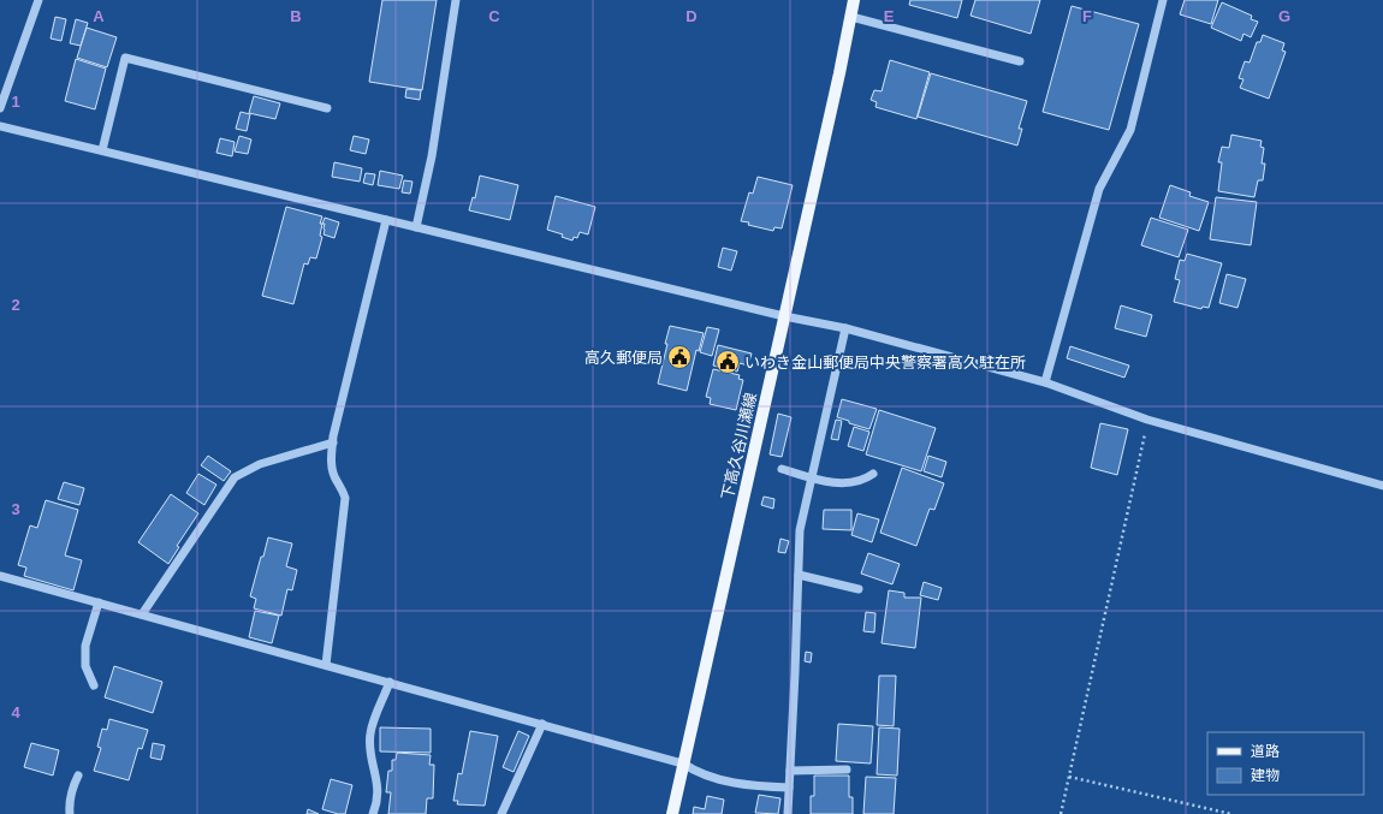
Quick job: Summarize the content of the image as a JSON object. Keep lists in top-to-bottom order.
{
  "streets": {
    "main road": ["下高久谷川瀬線"]
  },
  "places": {
    "public building": ["高久郵便局", "いわき金山郵便局中央警察署高久駐在所"]
  },
  "legend": ["道路", "建物"],
  "grid": {
    "columns": [
      "A",
      "B",
      "C",
      "D",
      "E",
      "F",
      "G"
    ],
    "rows": [
      "1",
      "2",
      "3",
      "4"
    ]
  }
}
